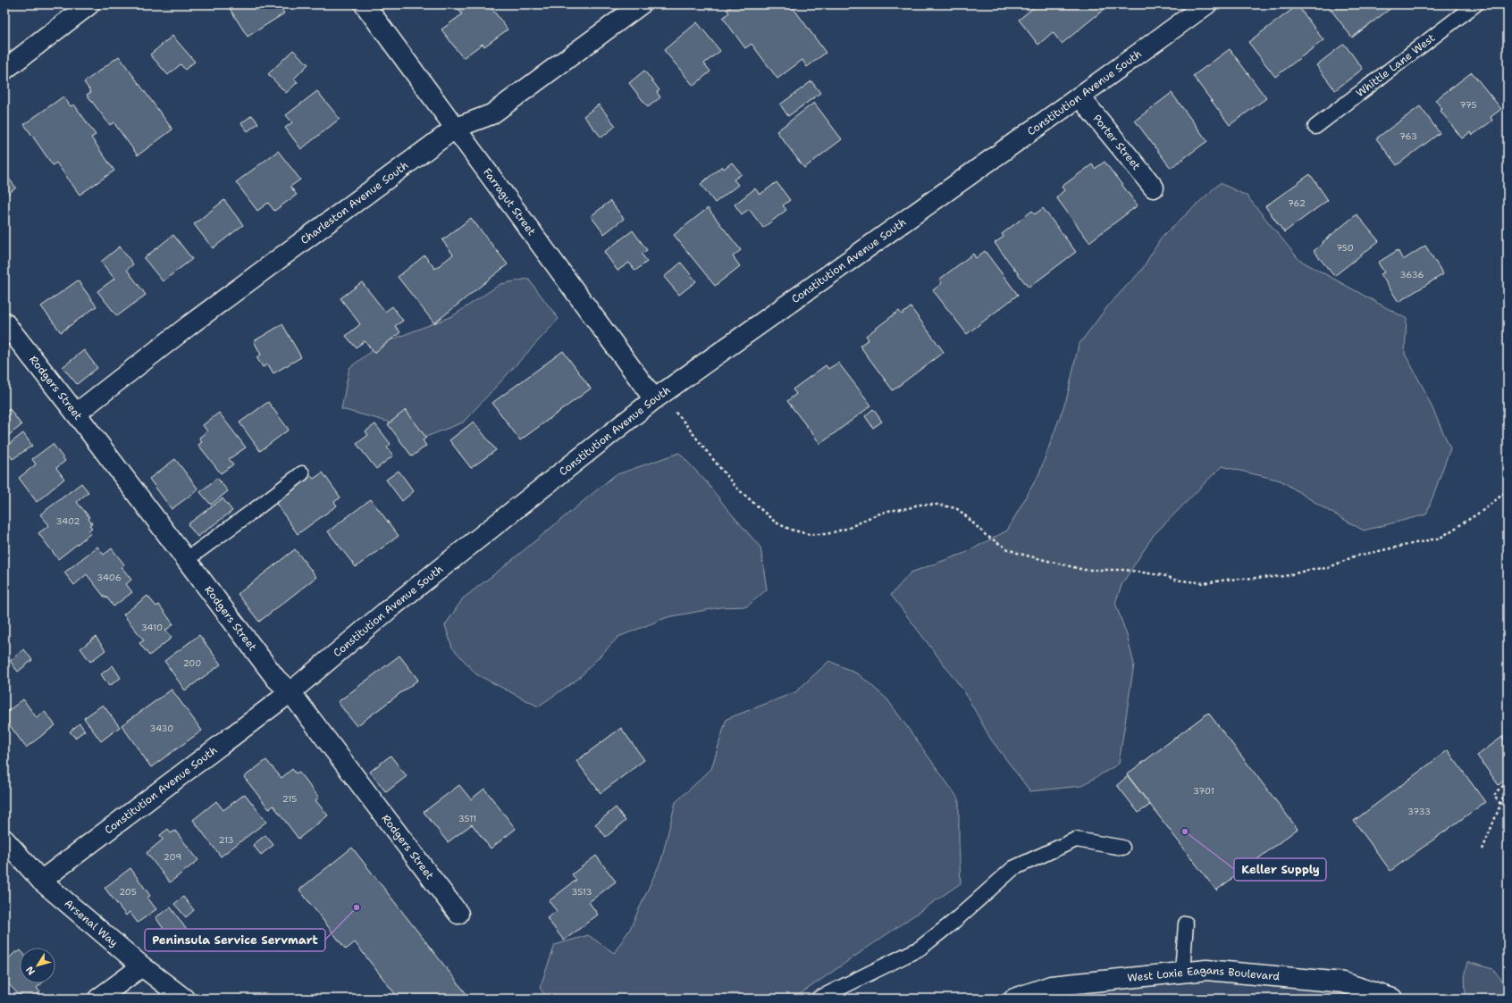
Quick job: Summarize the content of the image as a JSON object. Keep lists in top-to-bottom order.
{
  "streets": {
    "street": [
      "Constitution Avenue South",
      "Porter Street",
      "Charleston Avenue South",
      "Farragut Street",
      "Rodgers Street",
      "Arsenal Way",
      "West Loxie Eagans Boulevard"
    ],
    "lane": ["Whittle Lane West"]
  },
  "crossings": [
    ["Constitution Avenue South", "Porter Street"],
    ["Constitution Avenue South", "Farragut Street"],
    ["Constitution Avenue South", "Rodgers Street"],
    ["Constitution Avenue South", "Arsenal Way"],
    ["Charleston Avenue South", "Farragut Street"],
    ["Charleston Avenue South", "Rodgers Street"]
  ],
  "places": ["Keller Supply", "Peninsula Service Servmart"],
  "house_numbers": [
    "775",
    "763",
    "762",
    "750",
    "3636",
    "3402",
    "3406",
    "3410",
    "200",
    "3430",
    "3701",
    "215",
    "3733",
    "3511",
    "213",
    "209",
    "205",
    "3513"
  ],
  "north": "bottom left"
}
